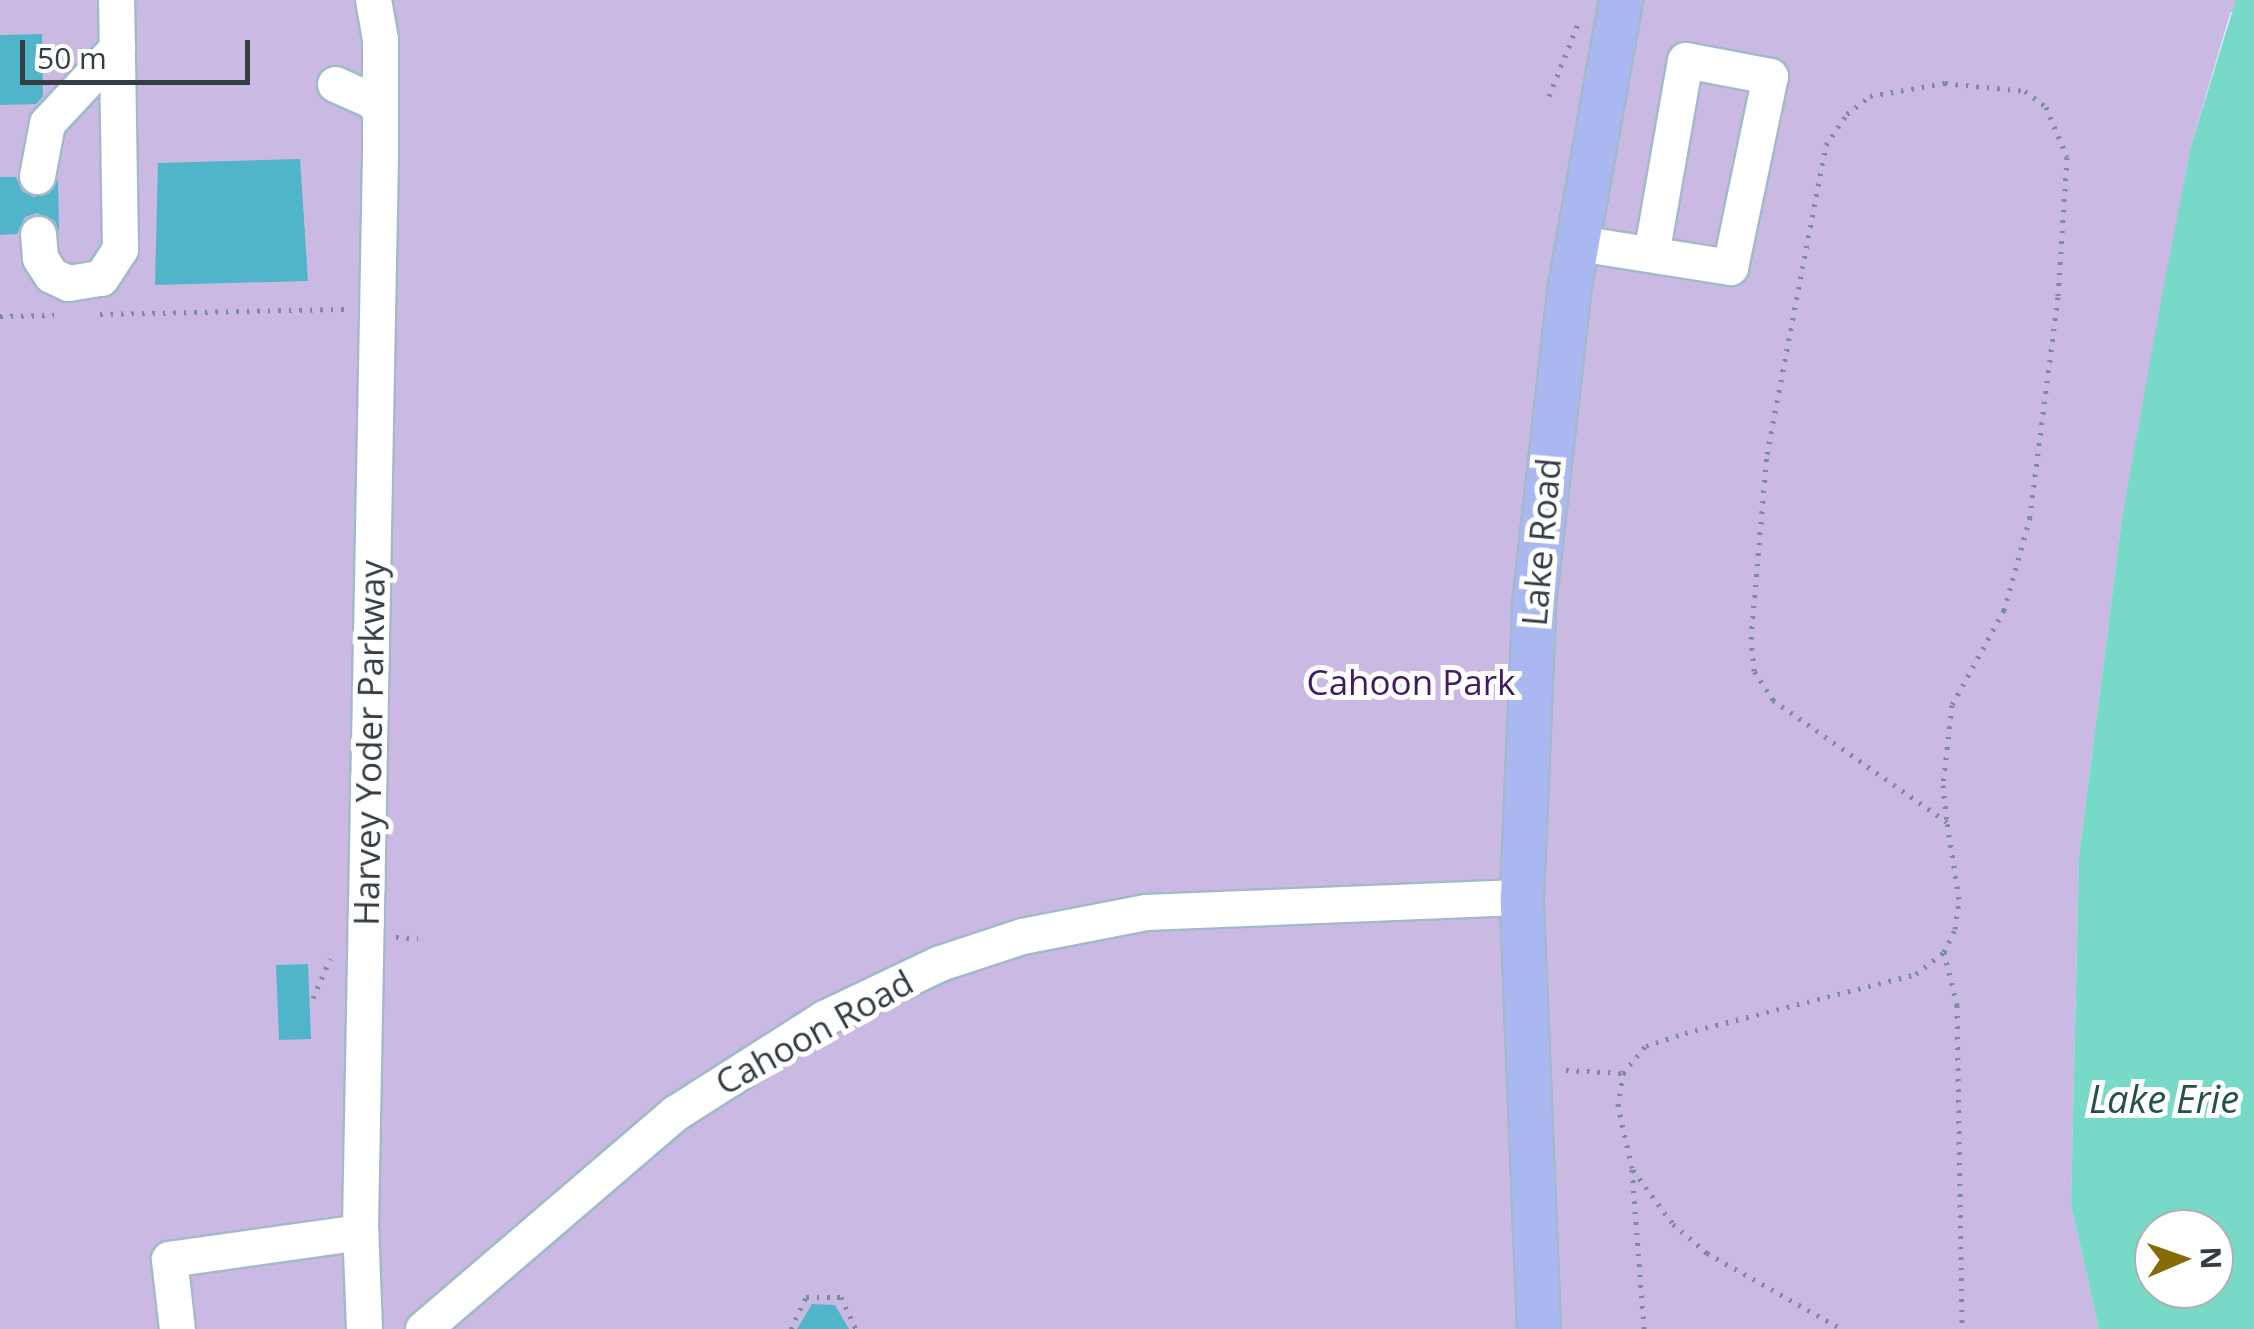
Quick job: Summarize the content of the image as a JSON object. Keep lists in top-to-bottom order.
{
  "streets": {
    "main road": ["Lake Road"],
    "street": ["Harvey Yoder Parkway", "Cahoon Road"]
  },
  "crossings": [
    ["Lake Road", "Cahoon Road"]
  ],
  "water": ["Lake Erie"],
  "parks": ["Cahoon Park"],
  "scale_bar": "50 m",
  "north": "right"
}
